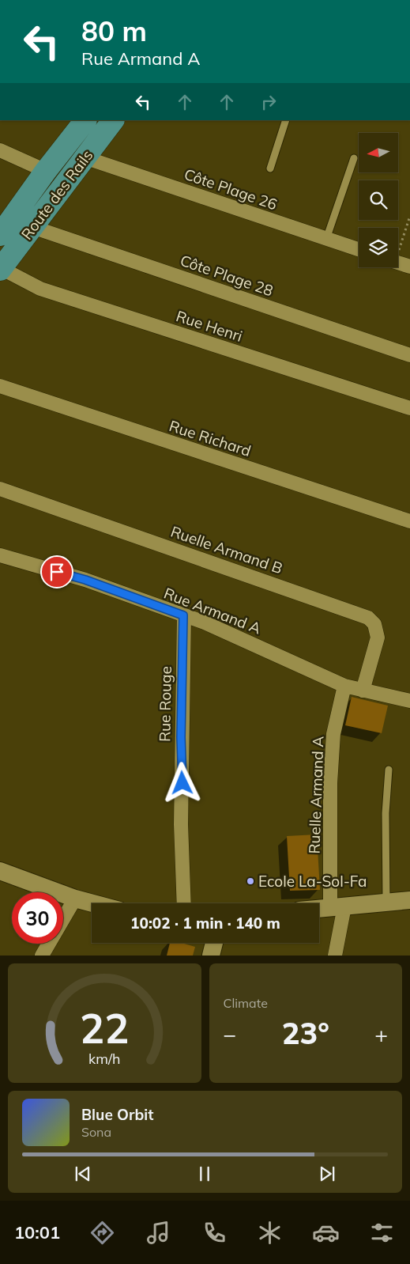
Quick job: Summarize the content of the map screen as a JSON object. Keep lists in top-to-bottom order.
{
  "streets": {
    "main road": ["Route des Rails"],
    "street": [
      "Côte Plage 26",
      "Côte Plage 28",
      "Rue Henri",
      "Rue Richard",
      "Ruelle Armand B",
      "Rue Armand A",
      "Rue Rouge",
      "Ruelle Armand A"
    ]
  },
  "crossings": [
    ["Côte Plage 26", "Route des Rails"],
    ["Route des Rails", "Côte Plage 28"],
    ["Route des Rails", "Rue Henri"],
    ["Ruelle Armand B", "Rue Armand A"],
    ["Rue Armand A", "Rue Rouge"],
    ["Rue Armand A", "Ruelle Armand A"]
  ],
  "places": ["Ecole La-Sol-Fa"],
  "north": "left",
  "page": {
    "turn": ["80 m", "Rue Armand A"],
    "limit": "30",
    "trip": "10:02 · 1 min · 140 m",
    "tile": "Climate",
    "heat": ["−", "23°", "+"],
    "song": ["Blue Orbit", "Sona"],
    "tabs": "10:01",
    "gauge": ["22", "km/h"]
  }
}
